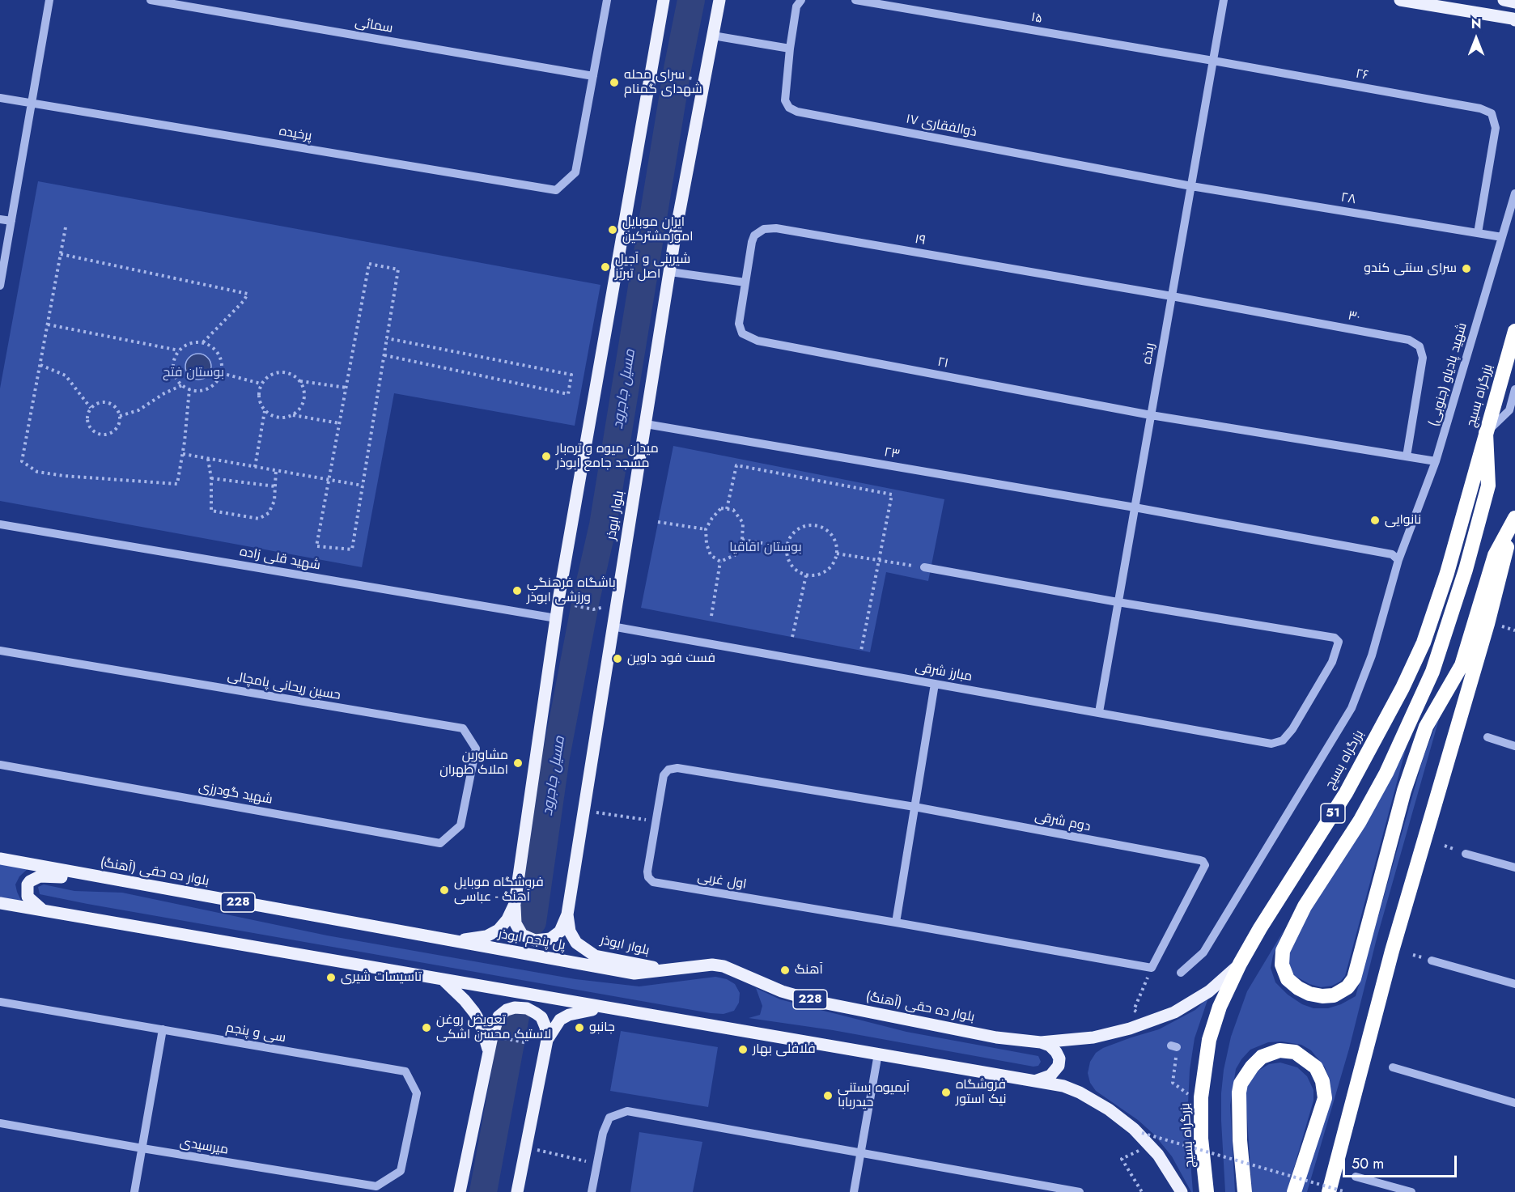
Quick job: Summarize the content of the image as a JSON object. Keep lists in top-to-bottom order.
{
  "streets": {
    "highway": ["بزرگراه بسیج", "51"],
    "main road": [
      "بلوار ابوذر",
      "بلوار ده حقی (آهنگ)",
      "228",
      "پل پنجم ابوذر"
    ],
    "street": [
      "۱۵",
      "سمائی",
      "۲۶",
      "ذوالفقاری ۱۷",
      "پرخیده",
      "۲۸",
      "۱۹",
      "۳۰",
      "ربذه",
      "۲۱",
      "شهید پادیاو (جنوبی)",
      "۲۳",
      "شهید قلی زاده",
      "مبارز شرقی",
      "حسین ریحانی پامچالی",
      "شهید گودرزی",
      "دوم شرقی",
      "اول غربی",
      "سی و پنجم",
      "میرسیدی"
    ]
  },
  "crossings": [
    ["۱۵", "۲۶"],
    ["۱۵", "ربذه"],
    ["سمائی", "پرخیده"],
    ["۲۶", "۲۸"],
    ["۲۶", "ربذه"],
    ["ذوالفقاری ۱۷", "۲۸"],
    ["ذوالفقاری ۱۷", "ربذه"],
    ["۲۸", "ربذه"],
    ["۲۸", "شهید پادیاو (جنوبی)"],
    ["۱۹", "۳۰"],
    ["۱۹", "ربذه"],
    ["۱۹", "۲۱"],
    ["۳۰", "ربذه"],
    ["۳۰", "۲۱"],
    ["ربذه", "۲۱"],
    ["ربذه", "۲۳"],
    ["ربذه", "مبارز شرقی"],
    ["۲۱", "شهید پادیاو (جنوبی)"],
    ["شهید پادیاو (جنوبی)", "۲۳"],
    ["بزرگراه بسیج", "بلوار ده حقی (آهنگ)"],
    ["۲۳", "بلوار ابوذر"],
    ["بلوار ابوذر", "مبارز شرقی"],
    ["بلوار ابوذر", "بلوار ده حقی (آهنگ)"],
    ["حسین ریحانی پامچالی", "شهید گودرزی"],
    ["دوم شرقی", "اول غربی"],
    ["بلوار ده حقی (آهنگ)", "پل پنجم ابوذر"],
    ["سی و پنجم", "میرسیدی"]
  ],
  "water": ["مسیل جاجرود"],
  "parks": ["بوستان فتح", "بوستان اقاقیا"],
  "places": [
    "سرای محله شهدای گمنام",
    "ایران موبایل امورمشترکین",
    "شیرینی و آجیل اصل تبریز",
    "سرای سنتی کندو",
    "میدان میوه و تره‌بار مسجد جامع ابوذر",
    "نانوایی",
    "باشگاه فرهنگی ورزشی ابوذر",
    "فست فود داوین",
    "مشاورین املاک طهران",
    "فروشگاه موبایل آهنگ - عباسی",
    "آهنگ",
    "تاسیسات شیری",
    "تعویض روغن لاستیک محسن اشکی",
    "جانبو",
    "فلافلی بهار",
    "فروشگاه نیک استور",
    "آبمیوه بستنی حیدربابا"
  ],
  "scale_bar": "50 m",
  "north": "top"
}
